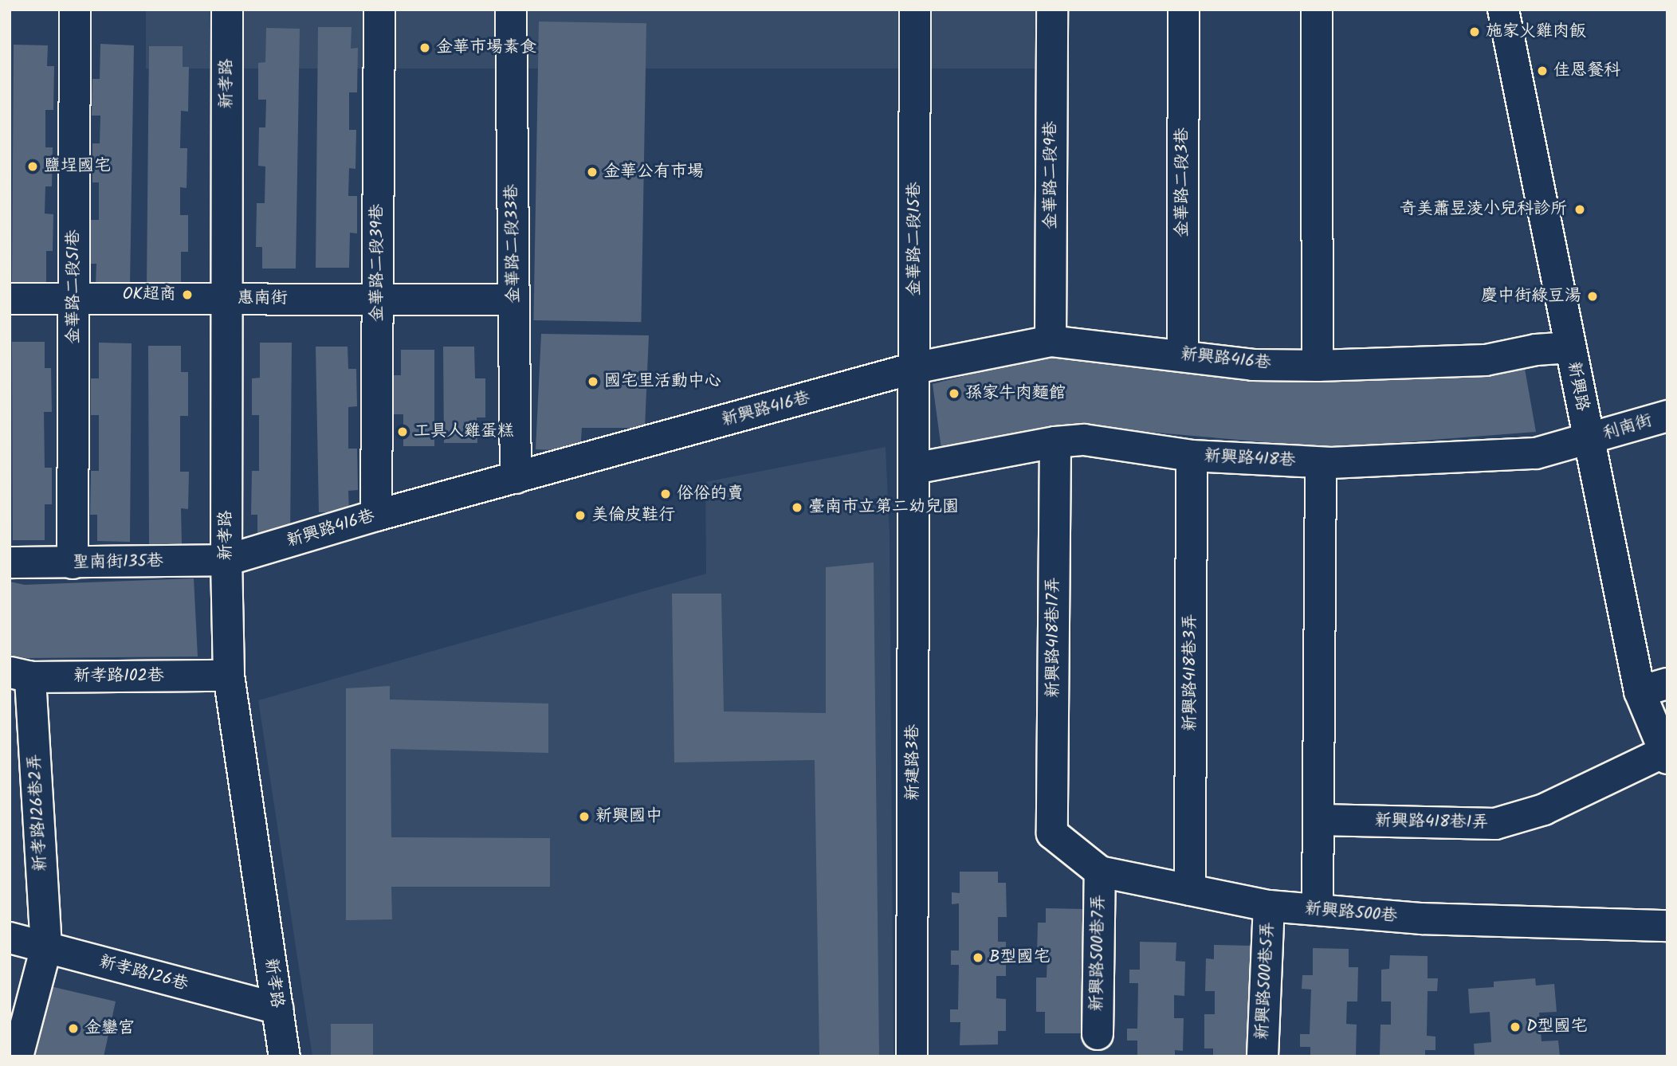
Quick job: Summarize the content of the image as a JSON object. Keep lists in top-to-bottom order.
{
  "streets": {
    "street": [
      "新孝路",
      "金華路二段9巷",
      "金華路二段3巷",
      "金華路二段15巷",
      "金華路二段33巷",
      "金華路二段39巷",
      "金華路二段51巷",
      "惠南街",
      "新興路416巷",
      "新興路",
      "利南街",
      "新興路418巷",
      "聖南街135巷",
      "新興路418巷17弄",
      "新興路418巷3弄",
      "新孝路102巷",
      "新建路3巷",
      "新孝路126巷2弄",
      "新興路418巷1弄",
      "新興路500巷",
      "新興路500巷7弄",
      "新孝路126巷",
      "新興路500巷5弄"
    ]
  },
  "crossings": [
    ["新孝路", "惠南街"],
    ["新孝路", "新興路416巷"],
    ["新孝路", "聖南街135巷"],
    ["新孝路", "新孝路102巷"],
    ["新孝路", "新孝路126巷"],
    ["金華路二段9巷", "新興路416巷"],
    ["金華路二段3巷", "新興路416巷"],
    ["金華路二段15巷", "新興路416巷"],
    ["金華路二段15巷", "新興路418巷"],
    ["金華路二段15巷", "新建路3巷"],
    ["金華路二段33巷", "惠南街"],
    ["金華路二段33巷", "新興路416巷"],
    ["金華路二段39巷", "惠南街"],
    ["金華路二段39巷", "新興路416巷"],
    ["金華路二段51巷", "惠南街"],
    ["金華路二段51巷", "聖南街135巷"],
    ["新興路416巷", "新興路"],
    ["新興路416巷", "聖南街135巷"],
    ["新興路", "利南街"],
    ["新興路", "新興路418巷"],
    ["新興路", "新興路418巷1弄"],
    ["利南街", "新興路418巷"],
    ["新興路418巷", "新興路418巷17弄"],
    ["新興路418巷", "新興路418巷3弄"],
    ["新興路418巷", "新建路3巷"],
    ["新興路418巷17弄", "新興路500巷"],
    ["新興路418巷3弄", "新興路500巷"],
    ["新孝路102巷", "新孝路126巷2弄"],
    ["新孝路126巷2弄", "新孝路126巷"],
    ["新興路500巷", "新興路500巷7弄"],
    ["新興路500巷", "新興路500巷5弄"]
  ],
  "places": [
    "施家火雞肉飯",
    "金華市場素食",
    "佳恩餐科",
    "鹽埕國宅",
    "金華公有市場",
    "奇美蕭昱淩小兒科診所",
    "OK超商",
    "慶中街綠豆湯",
    "國宅里活動中心",
    "孫家牛肉麵館",
    "工具人雞蛋糕",
    "俗俗的賣",
    "臺南市立第二幼兒園",
    "美倫皮鞋行",
    "新興國中",
    "B型國宅",
    "D型國宅",
    "金鑾宮"
  ]
}
